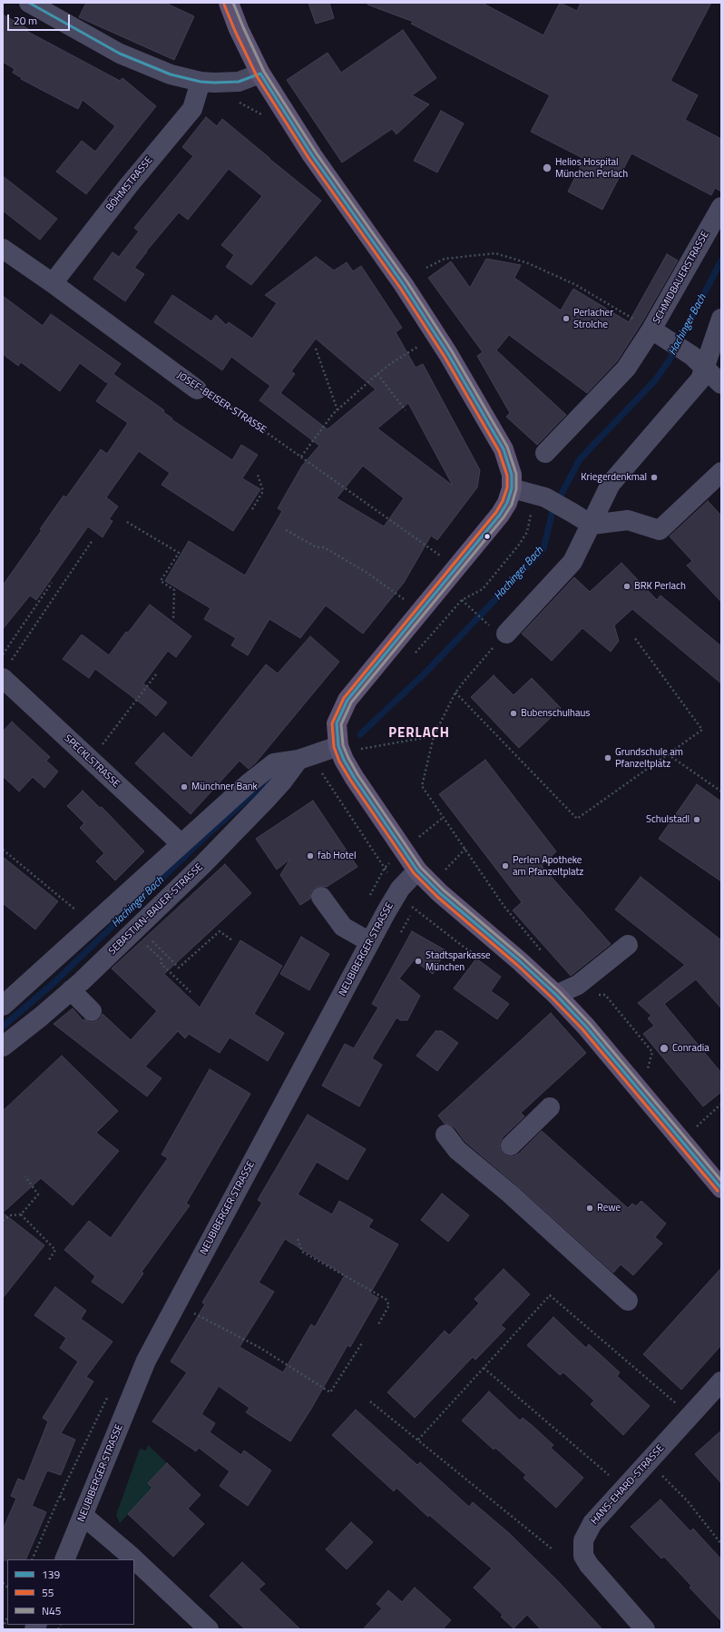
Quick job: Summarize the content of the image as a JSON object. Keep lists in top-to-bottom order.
{
  "streets": {
    "street": [
      "BÖHMSTRASSE",
      "SCHMIDBAUERSTRASSE",
      "JOSEF-BEISER-STRASSE",
      "SPECKLSTRASSE",
      "SEBASTIAN-BAUER-STRASSE",
      "NEUBIBERGER STRASSE",
      "HANS-EHARD-STRASSE"
    ]
  },
  "crossings": [
    ["BÖHMSTRASSE", "JOSEF-BEISER-STRASSE"]
  ],
  "districts": ["PERLACH"],
  "water": ["Hachinger Bach"],
  "places": [
    "Helios Hospital München Perlach",
    "Perlacher Strolche",
    "Kriegerdenkmal",
    "BRK Perlach",
    "Bubenschulhaus",
    "Grundschule am Pfanzeltplatz",
    "Münchner Bank",
    "Schulstadl",
    "fab Hotel",
    "Perlen Apotheke am Pfanzeltplatz",
    "Stadtsparkasse München",
    "Conradia",
    "Rewe"
  ],
  "lines": ["transit line 139", "transit line N45", "transit line 55"],
  "legend": ["139", "55", "N45"],
  "scale_bar": "20 m"
}
